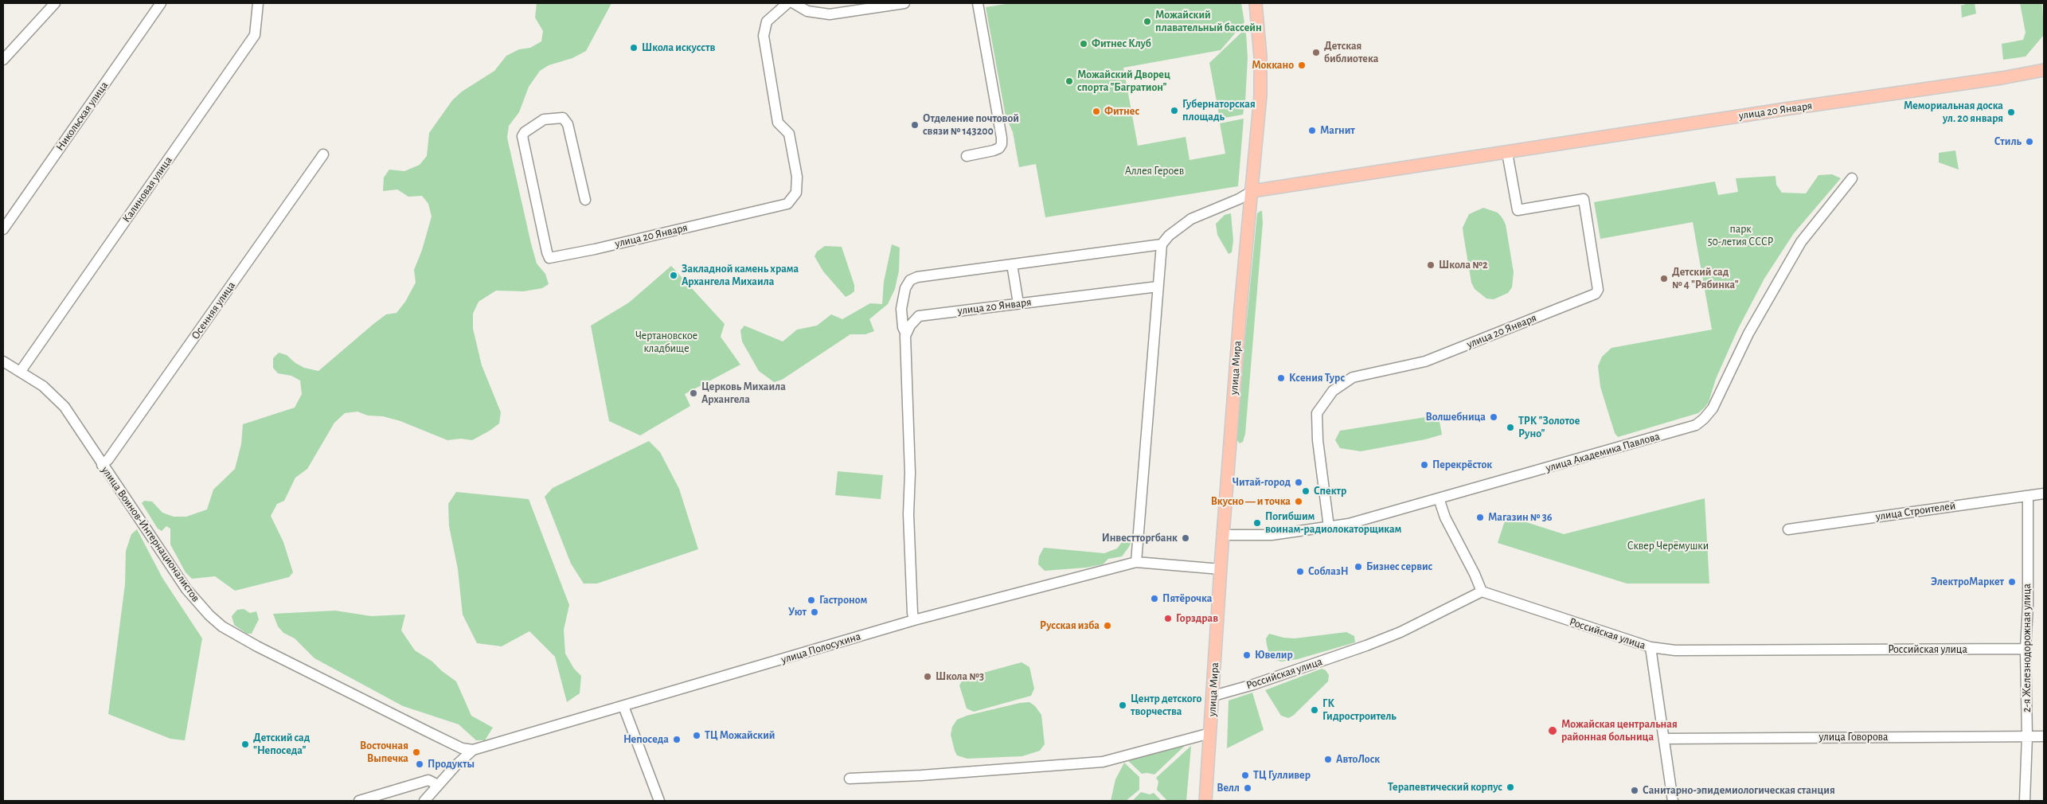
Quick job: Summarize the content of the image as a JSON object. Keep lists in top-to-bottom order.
{
  "streets": {
    "main road": ["улица 20 Января", "улица Мира"],
    "street": [
      "Никольская улица",
      "Калиновая улица",
      "Осенняя улица",
      "улица Академика Павлова",
      "улица Строителей",
      "улица Воинов-Интернационалистов",
      "Российская улица",
      "улица Полосухина",
      "2-я Железнодорожная улица",
      "улица Говорова"
    ]
  },
  "crossings": [
    ["улица 20 Января", "улица Мира"],
    ["улица 20 Января", "улица Академика Павлова"],
    ["Калиновая улица", "улица Воинов-Интернационалистов"],
    ["Осенняя улица", "улица Воинов-Интернационалистов"],
    ["улица Мира", "улица Академика Павлова"],
    ["улица Мира", "Российская улица"],
    ["улица Мира", "улица Полосухина"],
    ["улица Строителей", "2-я Железнодорожная улица"],
    ["улица Воинов-Интернационалистов", "улица Полосухина"],
    ["Российская улица", "2-я Железнодорожная улица"],
    ["2-я Железнодорожная улица", "улица Говорова"]
  ],
  "parks": [
    "Аллея Героев",
    "парк 50-летия СССР",
    "Чертановское кладбище",
    "Сквер Черёмушки"
  ],
  "places": [
    "Можайский плавательный бассейн",
    "Фитнес Клуб",
    "Школа искусств",
    "Детская библиотека",
    "Моккано",
    "Можайский Дворец спорта \"Багратион\"",
    "Губернаторская площадь",
    "Фитнес",
    "Мемориальная доска ул. 20 января",
    "Отделение почтовой связи № 143200",
    "Магнит",
    "Стиль",
    "Школа №2",
    "Закладной камень храма Архангела Михаила",
    "Детский сад № 4 \"Рябинка\"",
    "Ксения Турс",
    "Церковь Михаила Архангела",
    "Волшебница",
    "ТРК \"Золотое Руно\"",
    "Перекрёсток",
    "Читай-город",
    "Спектр",
    "Вкусно — и точка",
    "Магазин № 36",
    "Погибшим воинам-радиолокаторщикам",
    "Инвестторгбанк",
    "Бизнес сервис",
    "СоблазН",
    "ЭлектроМаркет",
    "Пятёрочка",
    "Гастроном",
    "Уют",
    "Горздрав",
    "Русская изба",
    "Ювелир",
    "Школа №3",
    "Центр детского творчества",
    "ГК Гидростроитель",
    "Можайская центральная районная больница",
    "ТЦ Можайский",
    "Непоседа",
    "Детский сад \"Непоседа\"",
    "Восточная Выпечка",
    "АвтоЛоск",
    "Продукты",
    "ТЦ Гулливер",
    "Терапевтический корпус",
    "Велл",
    "Санитарно-эпидемиологическая станция"
  ]
}
